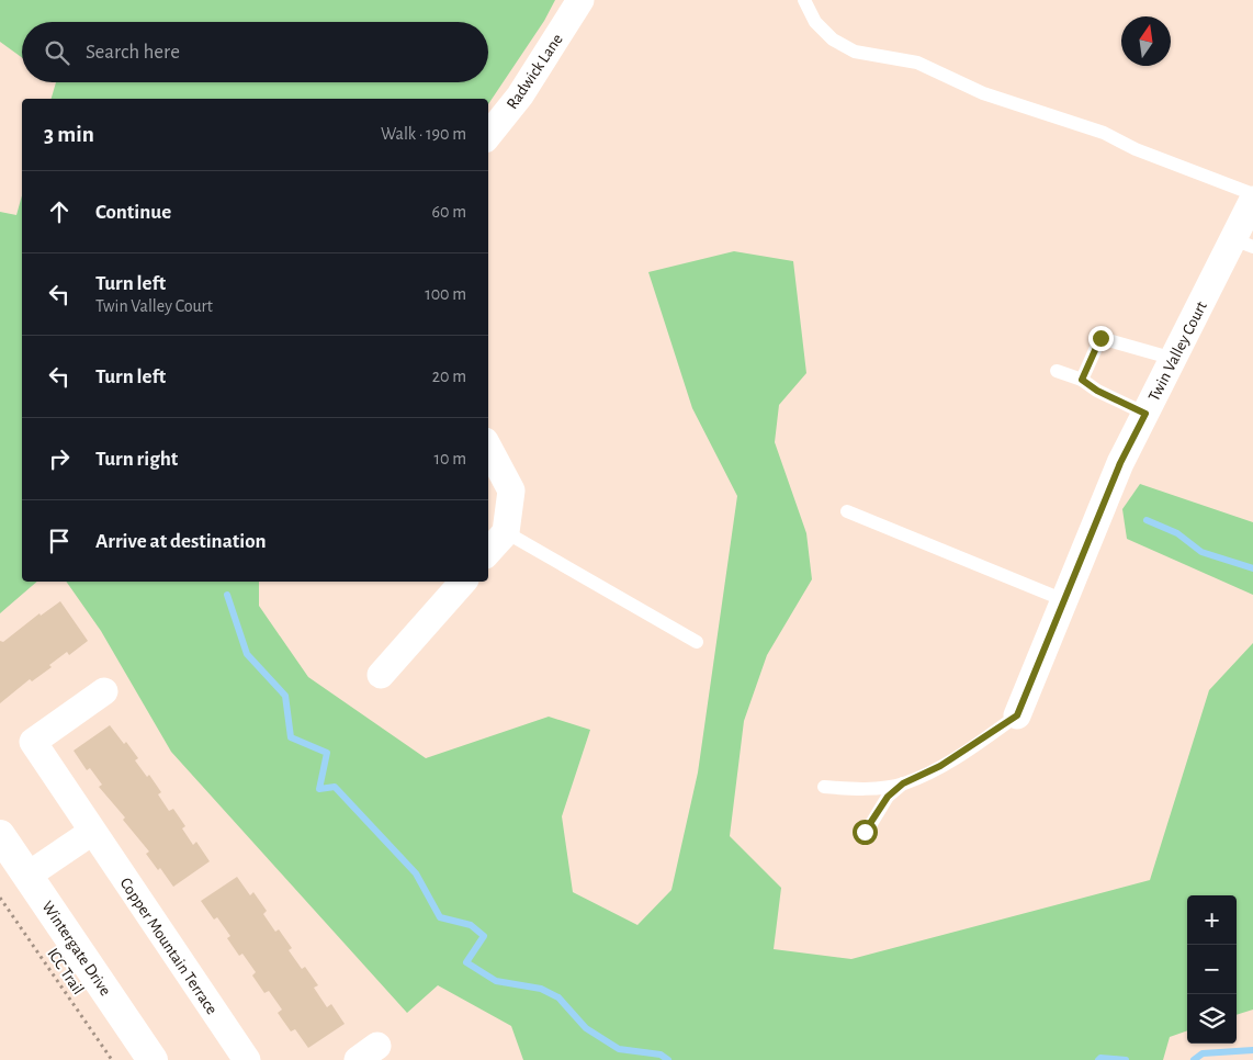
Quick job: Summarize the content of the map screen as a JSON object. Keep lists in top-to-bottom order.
{
  "streets": {
    "street": [
      "Radwick Lane",
      "Twin Valley Court",
      "Copper Mountain Terrace",
      "Wintergate Drive"
    ],
    "path": ["ICC Trail"]
  },
  "north": "top",
  "page": {
    "search": "Search here",
    "heading": ["3 min", "Walk · 190 m"],
    "list": [
      ["Continue", "60 m"],
      ["Turn left", "Twin Valley Court", "100 m"],
      ["Turn left", "20 m"],
      ["Turn right", "10 m"],
      "Arrive at destination"
    ],
    "map_buttons": ["+", "−"]
  }
}
